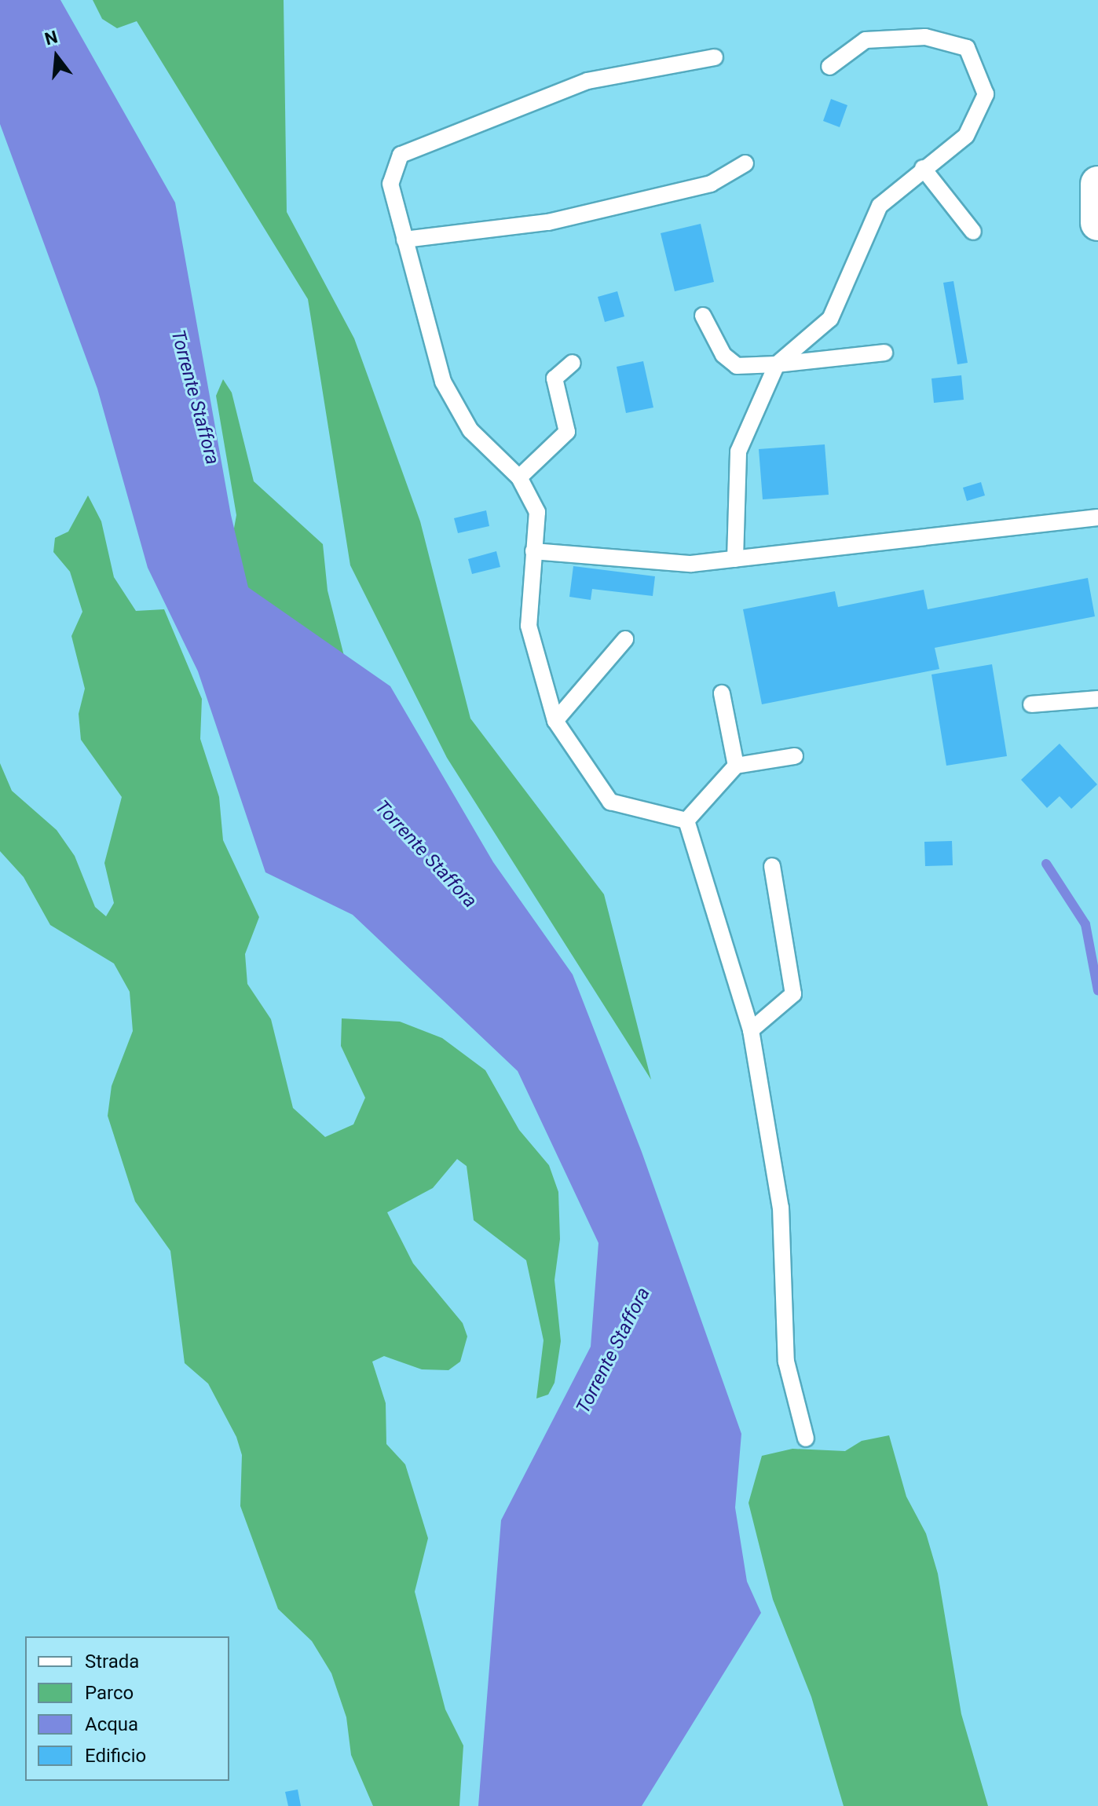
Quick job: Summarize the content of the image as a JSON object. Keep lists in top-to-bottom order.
{
  "water": ["Torrente Staffora"],
  "legend": [
    "Strada",
    "Parco",
    "Acqua",
    "Edificio"
  ],
  "north": "top"
}
